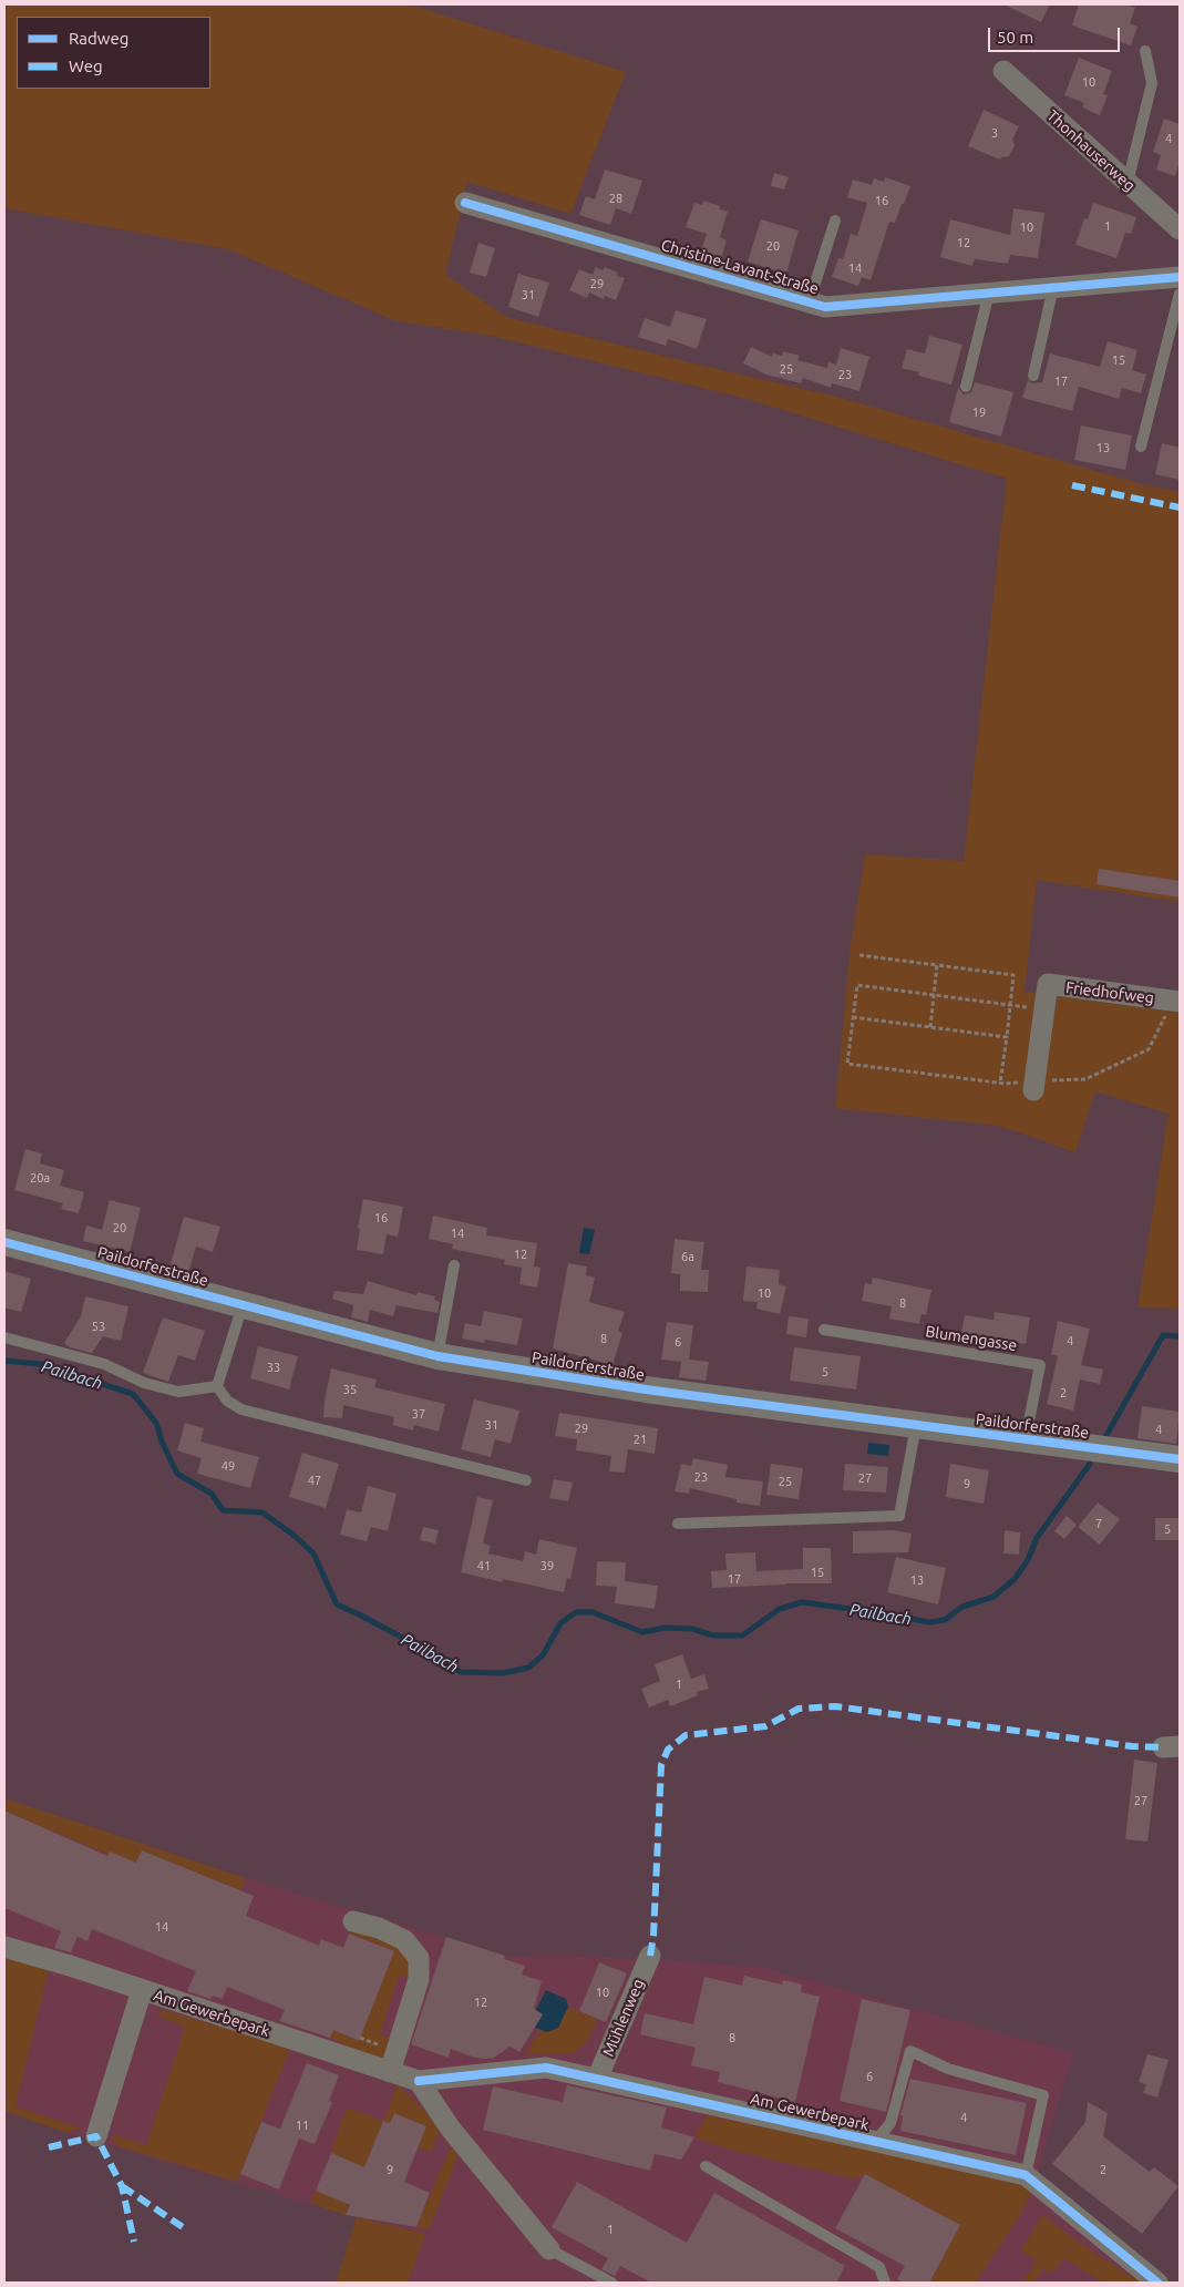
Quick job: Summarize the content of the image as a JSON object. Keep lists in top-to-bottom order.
{
  "streets": {
    "street": [
      "Thonhauserweg",
      "Christine-Lavant-Straße",
      "Friedhofweg",
      "Paildorferstraße",
      "Am Gewerbepark",
      "Mühlenweg"
    ],
    "lane": ["Blumengasse"]
  },
  "crossings": [
    ["Paildorferstraße", "Blumengasse"],
    ["Am Gewerbepark", "Mühlenweg"]
  ],
  "water": ["Pailbach"],
  "house_numbers": [
    "10",
    "3",
    "4",
    "28",
    "16",
    "1",
    "10",
    "12",
    "20",
    "14",
    "29",
    "31",
    "15",
    "25",
    "23",
    "17",
    "19",
    "13",
    "20a",
    "16",
    "20",
    "14",
    "12",
    "6a",
    "10",
    "8",
    "53",
    "8",
    "4",
    "6",
    "33",
    "5",
    "35",
    "2",
    "37",
    "31",
    "29",
    "4",
    "21",
    "49",
    "23",
    "27",
    "47",
    "25",
    "9",
    "7",
    "5",
    "41",
    "39",
    "15",
    "17",
    "13",
    "1",
    "27",
    "14",
    "10",
    "12",
    "8",
    "6",
    "4",
    "11",
    "9",
    "2",
    "1"
  ],
  "legend": ["Radweg", "Weg"],
  "scale_bar": "50 m"
}
